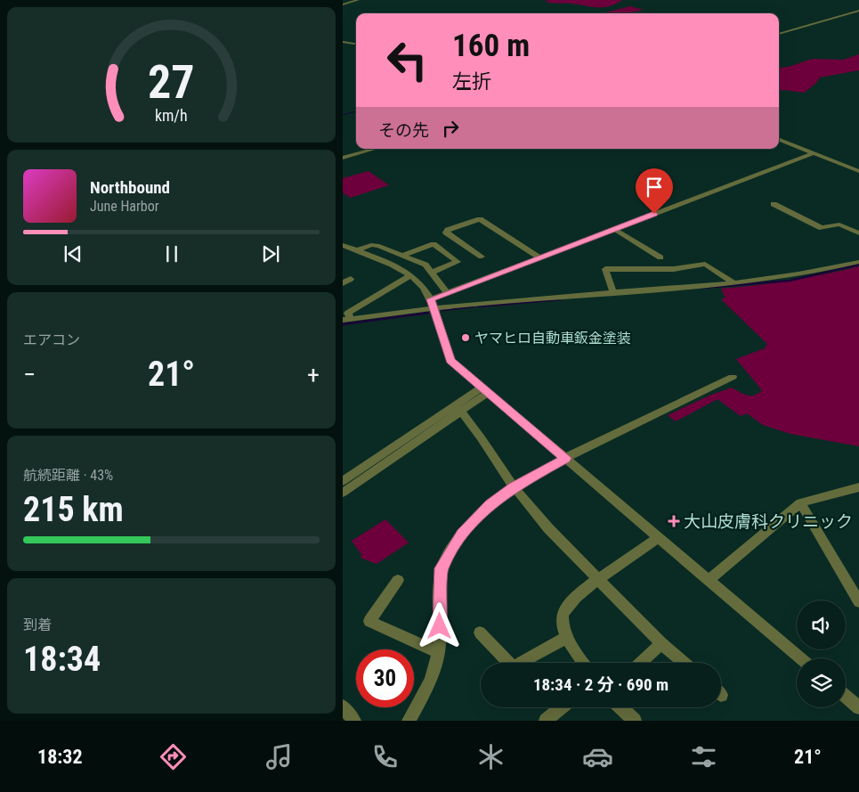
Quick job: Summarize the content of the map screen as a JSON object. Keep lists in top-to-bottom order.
{
  "places": {
    "other": ["ヤマヒロ自動車鈑金塗装"],
    "health": ["大山皮膚科クリニック"]
  },
  "page": {
    "turn": ["160 m", "左折"],
    "then": "その先",
    "song": ["Northbound", "June Harbor"],
    "tile": [
      "エアコン",
      ["航続距離 · 43%", "215 km"],
      ["到着", "18:34"]
    ],
    "heat": ["−", "21°", "+"],
    "limit": "30",
    "trip": "18:34 · 2 分 · 690 m",
    "tabs": ["18:32", "21°"],
    "gauge": ["27", "km/h"]
  }
}
